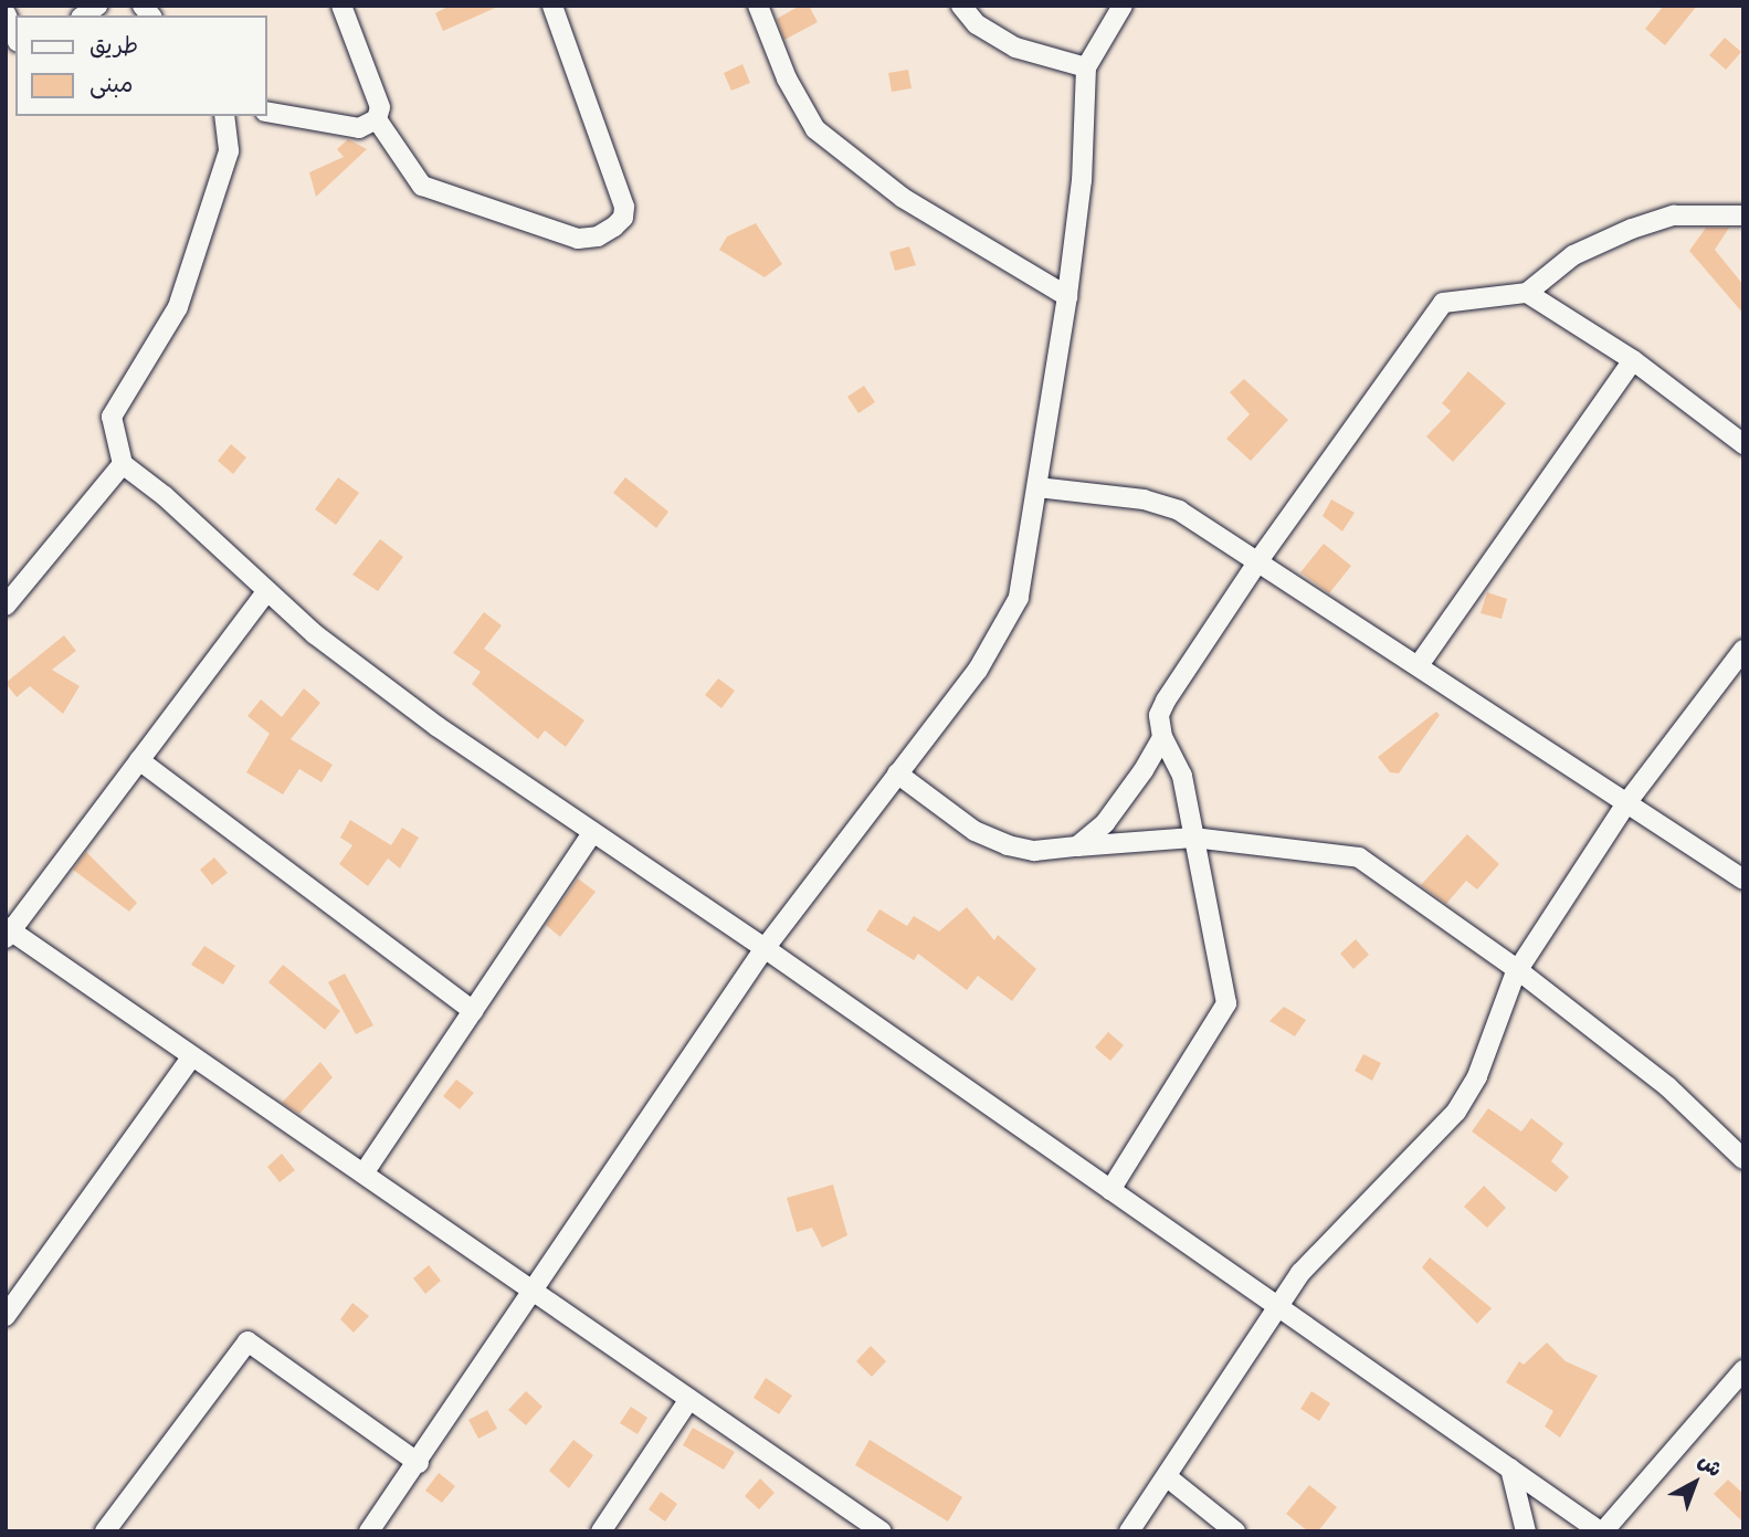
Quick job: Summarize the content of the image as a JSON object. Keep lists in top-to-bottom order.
{
  "legend": ["طريق", "مبنى"],
  "north": "top right"
}
